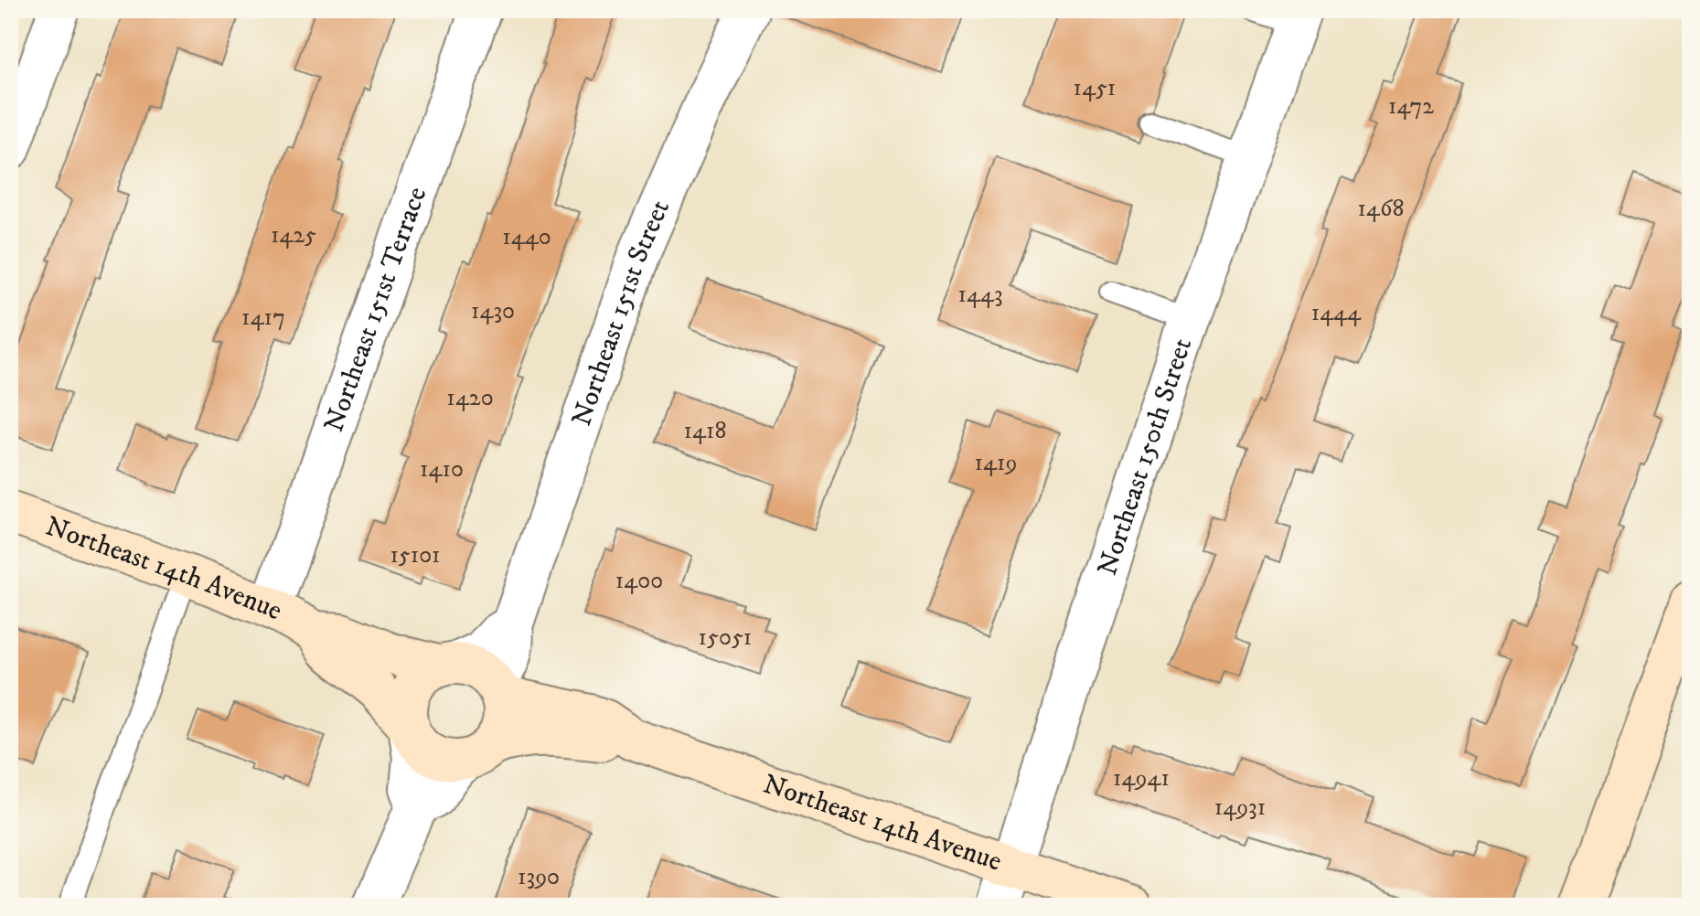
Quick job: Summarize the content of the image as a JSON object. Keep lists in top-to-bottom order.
{
  "streets": {
    "street": [
      "Northeast 151st Terrace",
      "Northeast 151st Street",
      "Northeast 150th Street",
      "Northeast 14th Avenue"
    ]
  },
  "crossings": [
    ["Northeast 151st Terrace", "Northeast 14th Avenue"],
    ["Northeast 151st Street", "Northeast 14th Avenue"],
    ["Northeast 150th Street", "Northeast 14th Avenue"]
  ],
  "house_numbers": [
    "1451",
    "1472",
    "1468",
    "1425",
    "1440",
    "1443",
    "1430",
    "1444",
    "1417",
    "1420",
    "1418",
    "1419",
    "1410",
    "15101",
    "1400",
    "15051",
    "14941",
    "14931",
    "1390"
  ]
}
